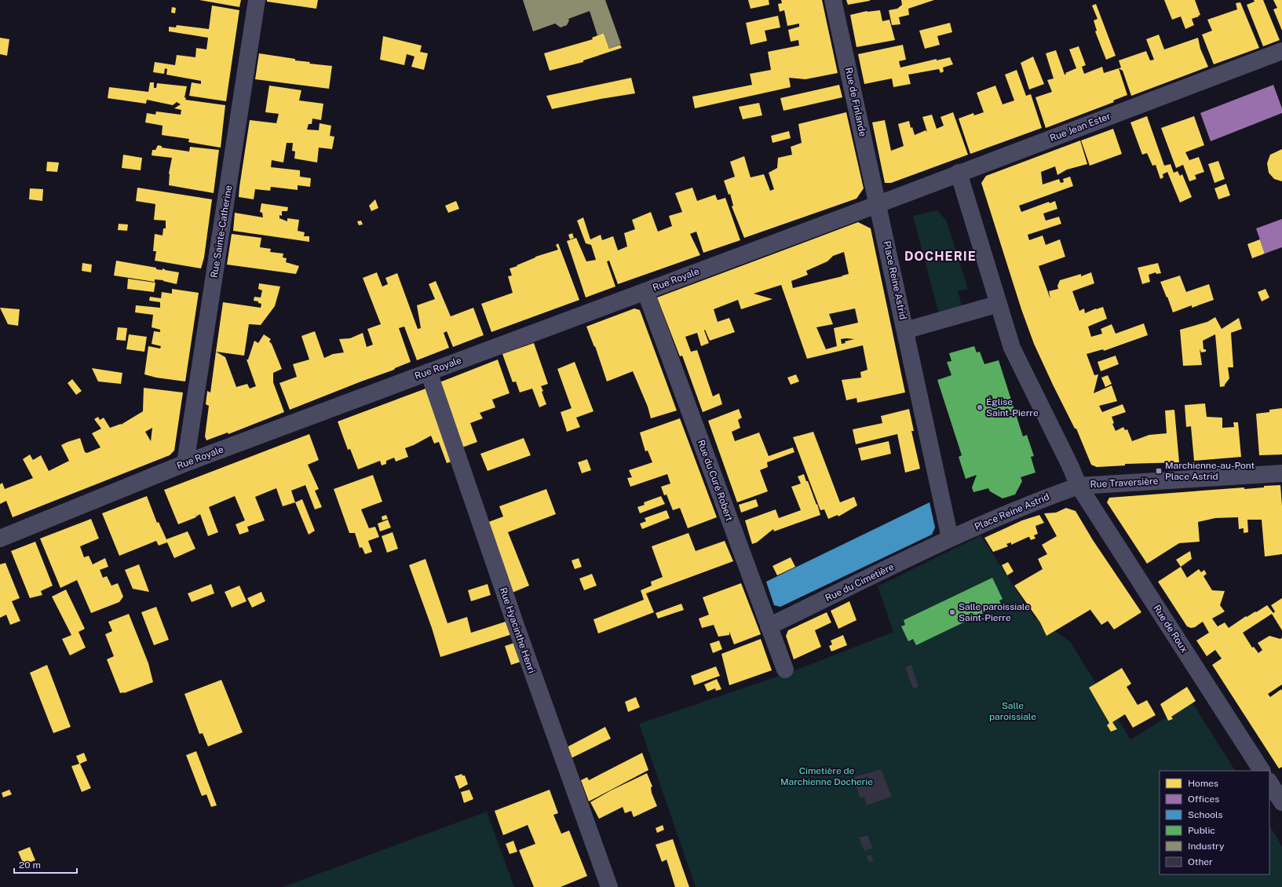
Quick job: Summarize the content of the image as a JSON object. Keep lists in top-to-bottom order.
{
  "streets": {
    "street": [
      "Rue de Finlande",
      "Rue Jean Ester",
      "Rue Sainte-Catherine",
      "Rue Royale",
      "Place Reine Astrid",
      "Rue du Curé Robert",
      "Rue Traversière",
      "Rue du Cimetière",
      "Rue de Roux",
      "Rue Hyacinthe Henri"
    ]
  },
  "crossings": [
    ["Rue de Finlande", "Rue Jean Ester"],
    ["Rue de Finlande", "Rue Royale"],
    ["Rue de Finlande", "Place Reine Astrid"],
    ["Rue Jean Ester", "Rue Royale"],
    ["Rue Jean Ester", "Place Reine Astrid"],
    ["Rue Sainte-Catherine", "Rue Royale"],
    ["Rue Royale", "Place Reine Astrid"],
    ["Rue Royale", "Rue du Curé Robert"],
    ["Rue Royale", "Rue Hyacinthe Henri"],
    ["Place Reine Astrid", "Rue Traversière"],
    ["Place Reine Astrid", "Rue du Cimetière"],
    ["Place Reine Astrid", "Rue de Roux"],
    ["Rue du Curé Robert", "Rue du Cimetière"],
    ["Rue Traversière", "Rue de Roux"]
  ],
  "districts": ["DOCHERIE"],
  "parks": ["Salle paroissiale", "Cimetière de Marchienne Docherie"],
  "places": {
    "other": ["Église Saint-Pierre", "Salle paroissiale Saint-Pierre"],
    "transit": ["Marchienne-au-Pont Place Astrid"]
  },
  "legend": [
    "Homes",
    "Offices",
    "Schools",
    "Public",
    "Industry",
    "Other"
  ],
  "scale_bar": "20 m"
}
